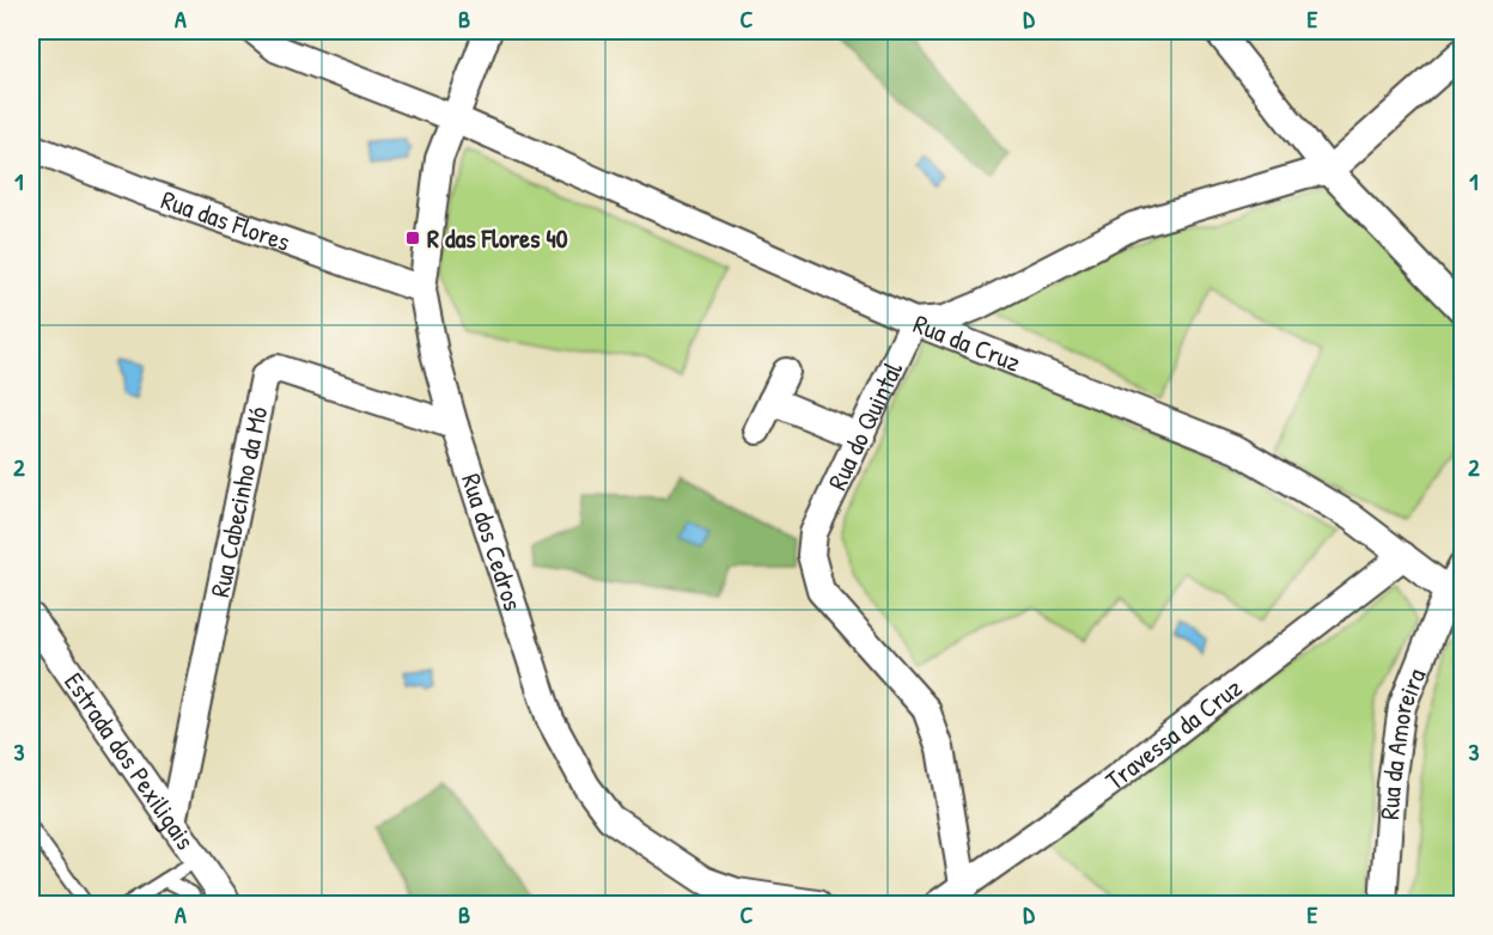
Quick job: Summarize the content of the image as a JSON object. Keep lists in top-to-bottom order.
{
  "streets": {
    "street": [
      "Rua das Flores",
      "Rua da Cruz",
      "Rua do Quintal",
      "Rua Cabecinho da Mó",
      "Rua dos Cedros",
      "Travessa da Cruz",
      "Rua da Amoreira",
      "Estrada dos Pexiligais"
    ]
  },
  "crossings": [
    ["Rua das Flores", "Rua dos Cedros"],
    ["Rua da Cruz", "Rua do Quintal"],
    ["Rua da Cruz", "Rua dos Cedros"],
    ["Rua da Cruz", "Travessa da Cruz"],
    ["Rua da Cruz", "Rua da Amoreira"],
    ["Rua do Quintal", "Travessa da Cruz"],
    ["Rua Cabecinho da Mó", "Rua dos Cedros"],
    ["Rua Cabecinho da Mó", "Estrada dos Pexiligais"]
  ],
  "places": {
    "transit": ["R das Flores 40"]
  },
  "grid": {
    "columns": [
      "A",
      "B",
      "C",
      "D",
      "E"
    ],
    "rows": ["1", "2", "3"]
  }
}
